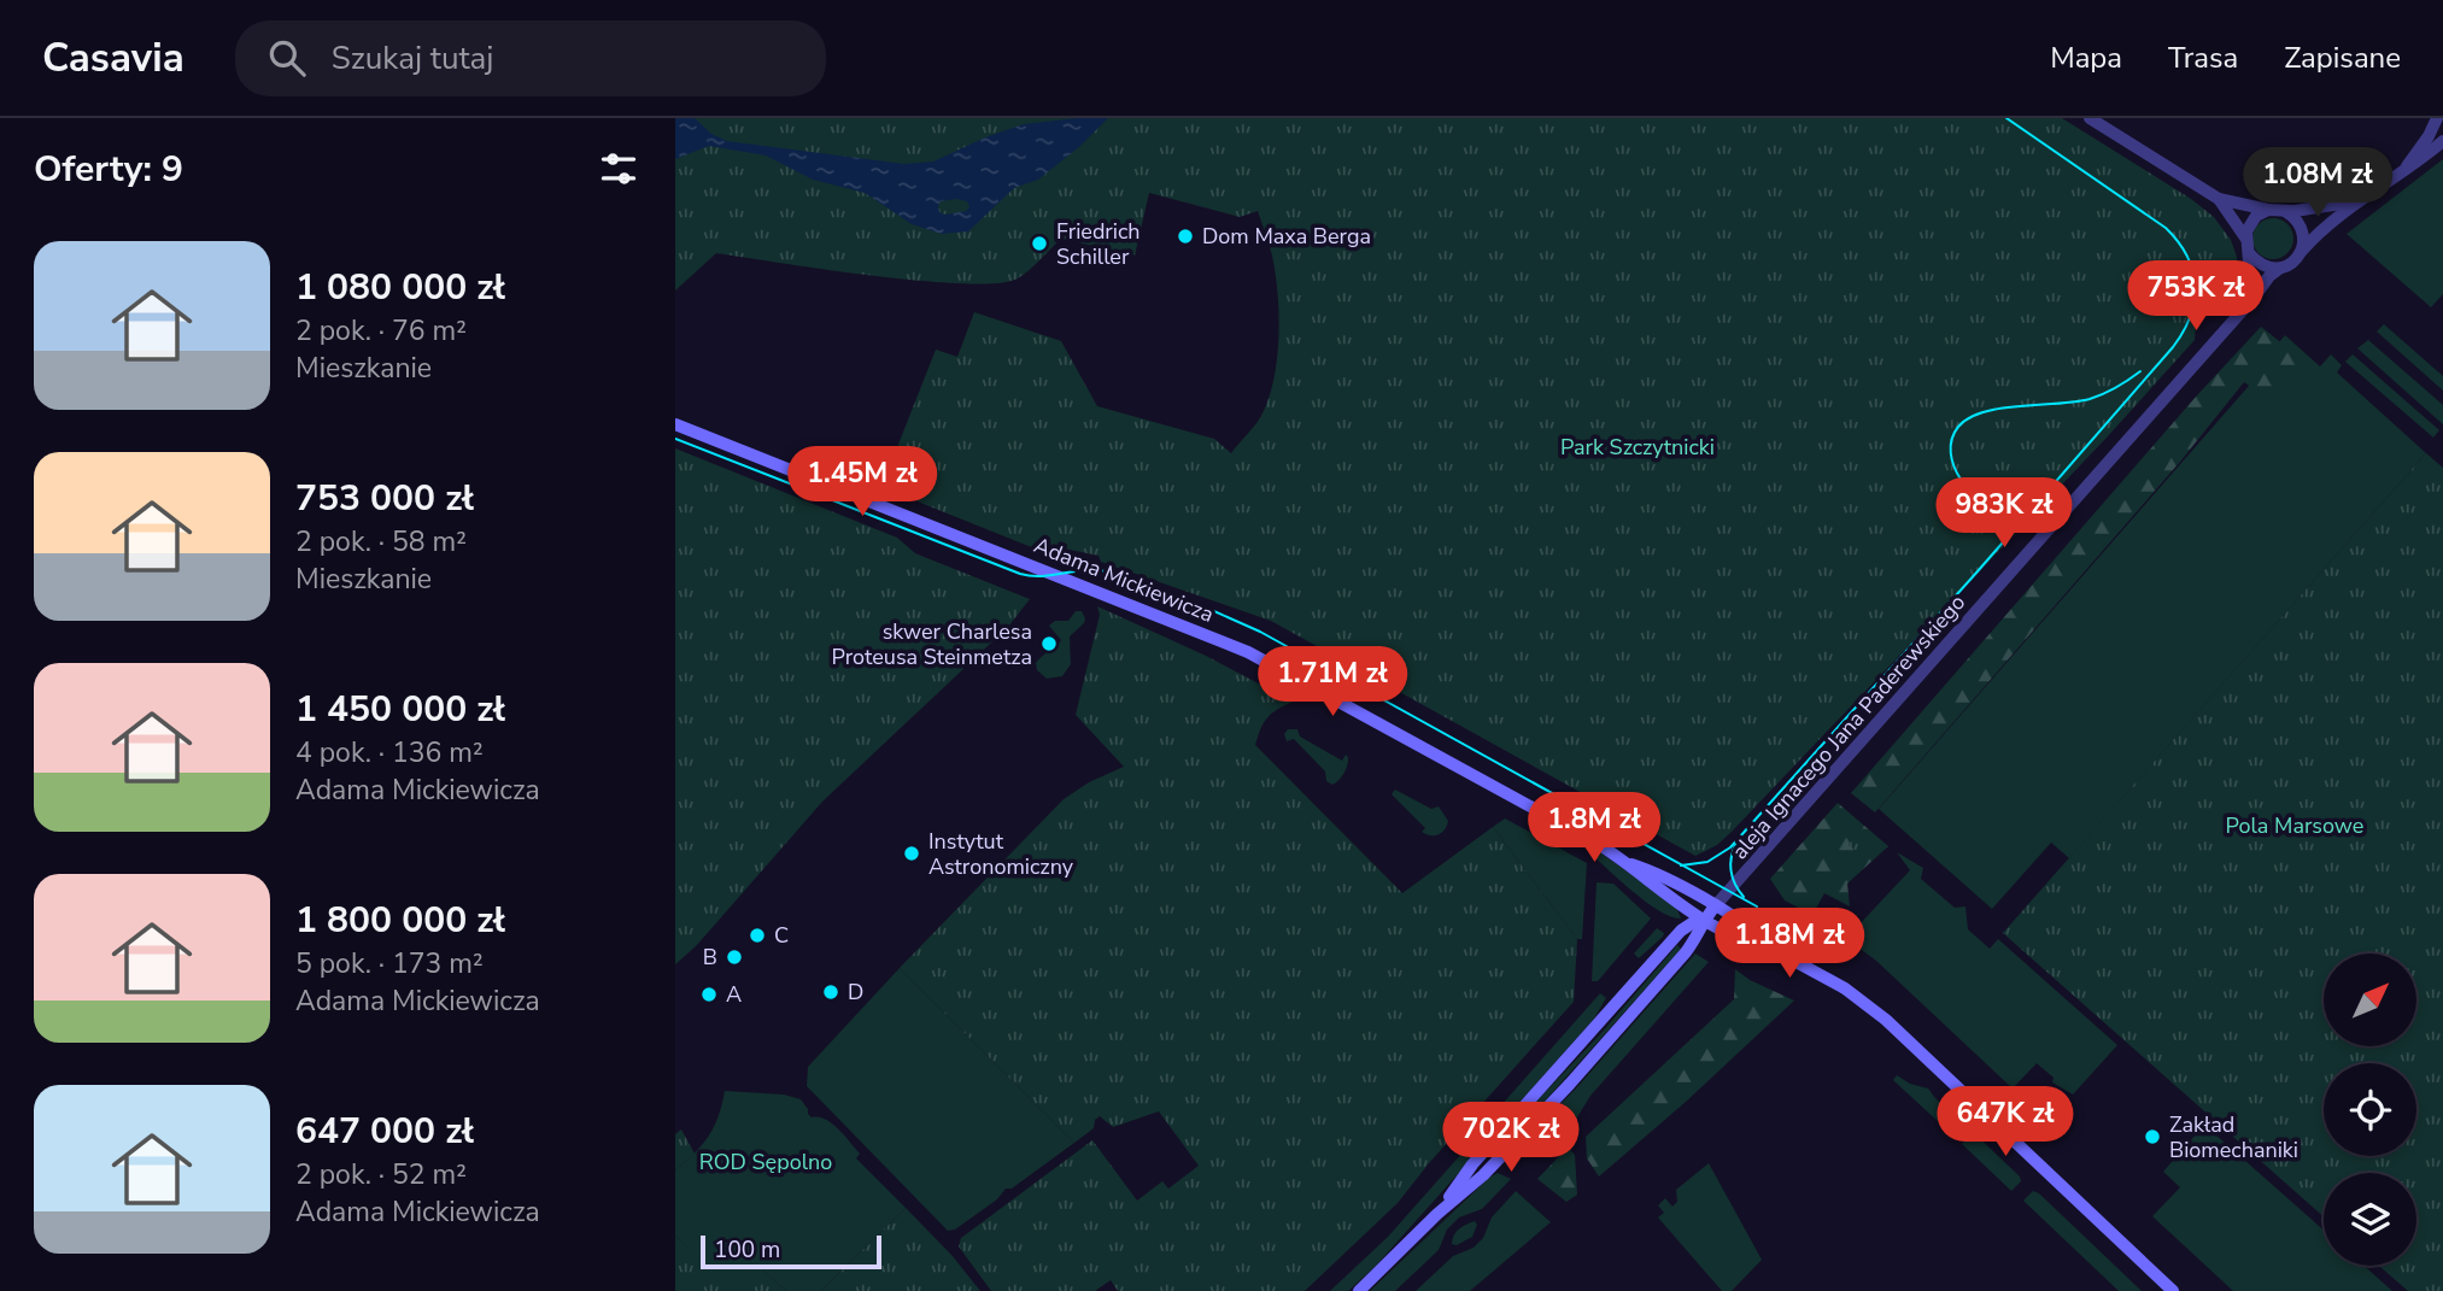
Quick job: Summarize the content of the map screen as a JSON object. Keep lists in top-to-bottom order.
{
  "streets": {
    "main road": ["Adama Mickiewicza"],
    "street": ["aleja Ignacego Jana Paderewskiego"]
  },
  "crossings": [
    ["Adama Mickiewicza", "aleja Ignacego Jana Paderewskiego"]
  ],
  "parks": ["Park Szczytnicki", "Pola Marsowe", "ROD Sępolno"],
  "places": [
    "Dom Maxa Berga",
    "Friedrich Schiller",
    "skwer Charlesa Proteusa Steinmetza",
    "Instytut Astronomiczny",
    "C",
    "B",
    "D",
    "A",
    "Zakład Biomechaniki"
  ],
  "scale_bar": "100 m",
  "north": "top right",
  "page": {
    "header": "Casavia",
    "search": "Szukaj tutaj",
    "nav": ["Mapa", "Trasa", "Zapisane"],
    "heading": "Oferty: 9",
    "price": [
      "1.08M zł",
      "753K zł",
      "1.45M zł",
      "983K zł",
      "1.71M zł",
      "1.8M zł",
      "1.18M zł",
      "647K zł",
      "702K zł"
    ],
    "list": [
      {
        "name": "1 080 000 zł",
        "note": "2 pok. · 76 m² · Mieszkanie"
      },
      {
        "name": "753 000 zł",
        "note": "2 pok. · 58 m² · Mieszkanie"
      },
      {
        "name": "1 450 000 zł",
        "note": "4 pok. · 136 m² · Adama Mickiewicza"
      },
      {
        "name": "1 800 000 zł",
        "note": "5 pok. · 173 m² · Adama Mickiewicza"
      },
      {
        "name": "647 000 zł",
        "note": "2 pok. · 52 m² · Adama Mickiewicza"
      }
    ],
    "scale": "100 m"
  }
}
